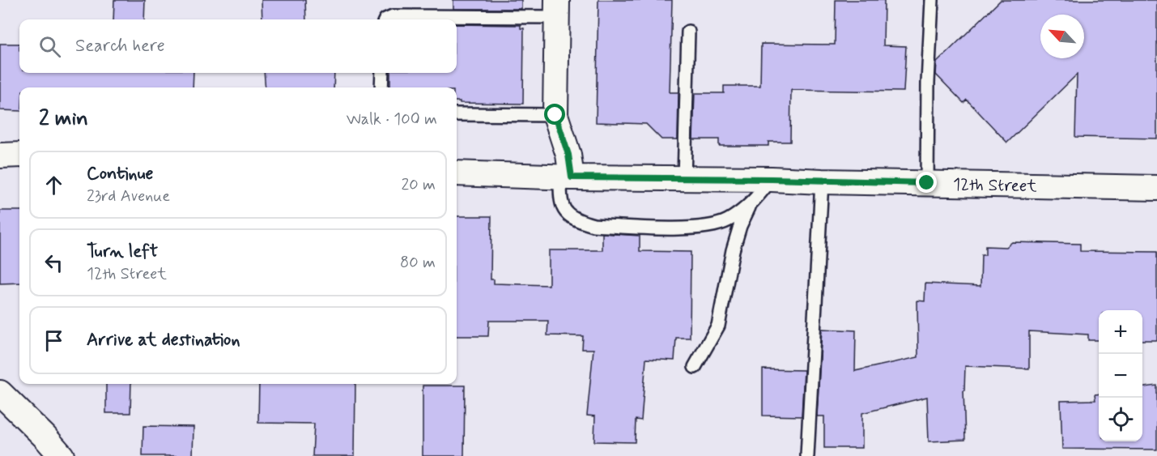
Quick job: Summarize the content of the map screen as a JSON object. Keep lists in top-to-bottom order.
{
  "streets": {
    "street": ["12th Street"]
  },
  "north": "top left",
  "page": {
    "search": "Search here",
    "heading": ["2 min", "Walk · 100 m"],
    "list": [
      ["Continue", "23rd Avenue", "20 m"],
      ["Turn left", "12th Street", "80 m"],
      "Arrive at destination"
    ],
    "map_buttons": ["+", "−"]
  }
}
